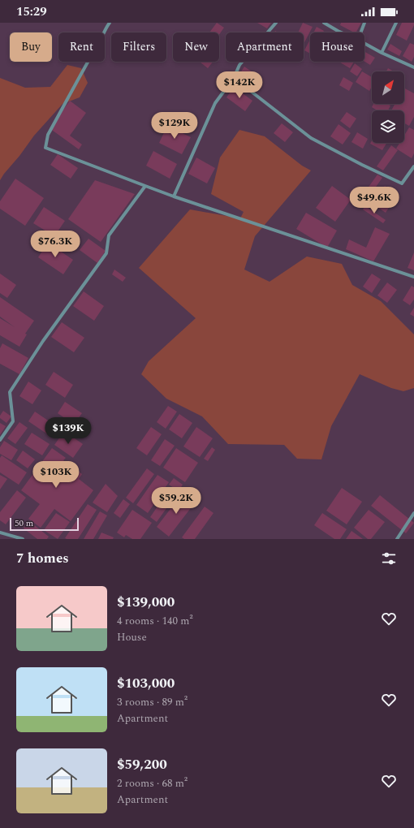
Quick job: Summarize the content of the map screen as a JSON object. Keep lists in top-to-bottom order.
{
  "scale_bar": "50 m",
  "north": "top right",
  "page": {
    "status": "15:29",
    "chip": [
      "Buy",
      "Rent",
      "Filters",
      "New",
      "Apartment",
      "House"
    ],
    "price": [
      "$142K",
      "$129K",
      "$49.6K",
      "$76.3K",
      "$139K",
      "$103K",
      "$59.2K"
    ],
    "scale": "50 m",
    "heading": "7 homes",
    "list": [
      {
        "name": "$139,000",
        "note": "4 rooms · 140 m² · House"
      },
      {
        "name": "$103,000",
        "note": "3 rooms · 89 m² · Apartment"
      },
      {
        "name": "$59,200",
        "note": "2 rooms · 68 m² · Apartment"
      }
    ]
  }
}
